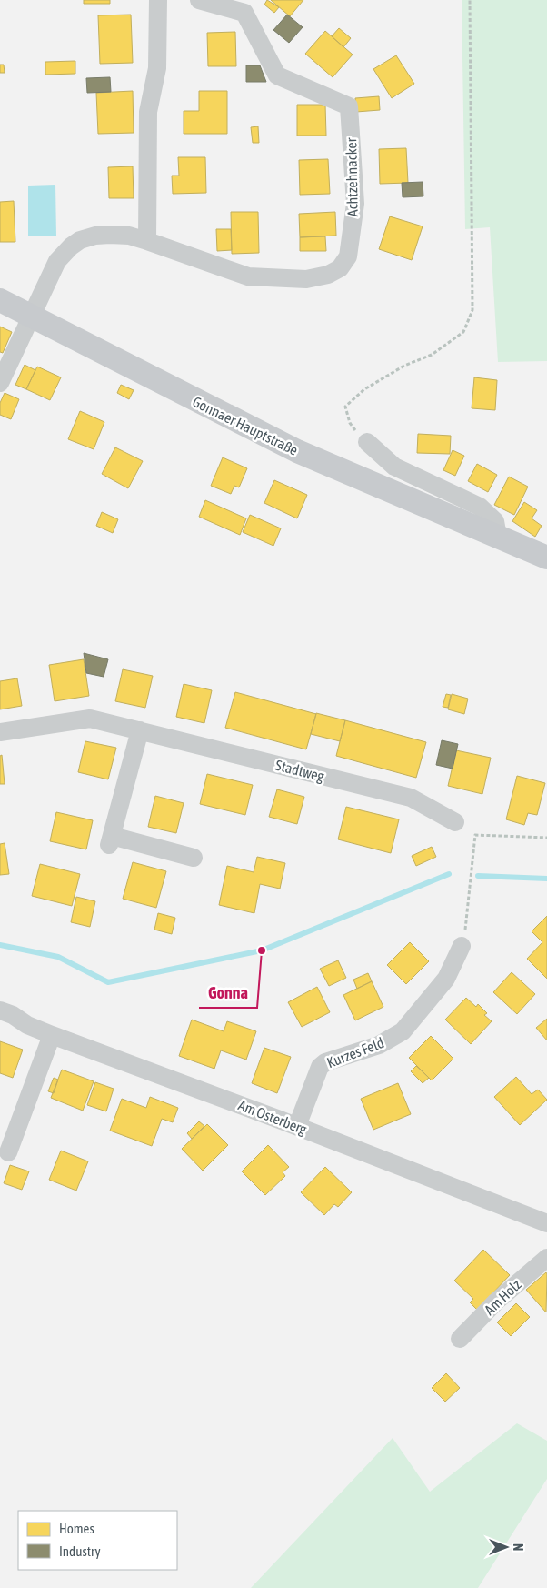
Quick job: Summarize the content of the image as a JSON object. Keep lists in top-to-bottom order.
{
  "streets": {
    "main road": ["Gonnaer Hauptstraße"],
    "street": [
      "Achtzehnacker",
      "Stadtweg",
      "Kurzes Feld",
      "Am Osterberg",
      "Am Holz"
    ]
  },
  "crossings": [
    ["Achtzehnacker", "Gonnaer Hauptstraße"],
    ["Kurzes Feld", "Am Osterberg"]
  ],
  "places": ["Gonna"],
  "legend": ["Homes", "Industry"],
  "north": "right"
}
